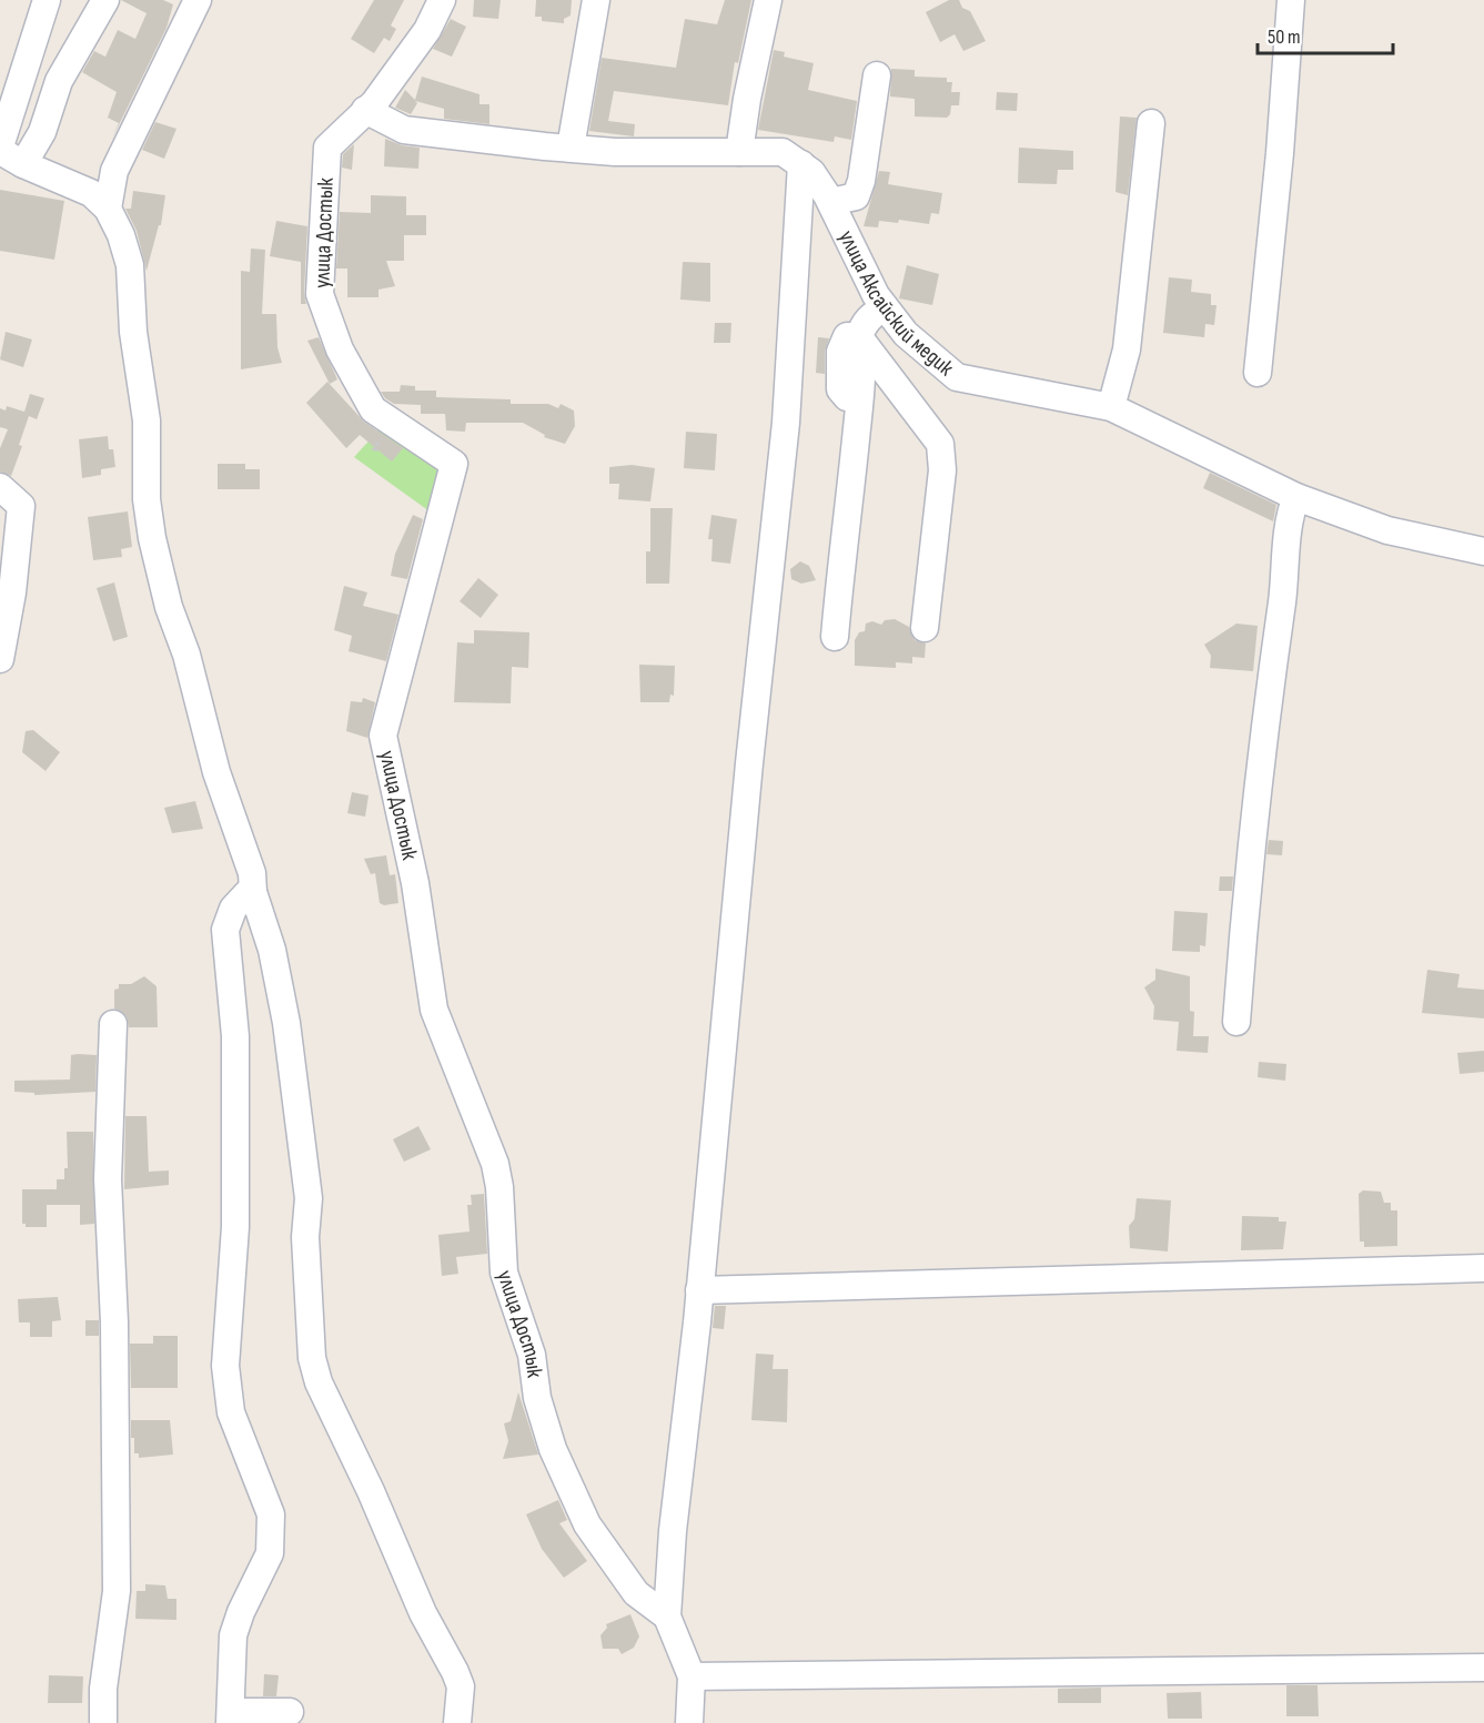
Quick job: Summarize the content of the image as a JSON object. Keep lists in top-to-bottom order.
{
  "streets": {
    "street": ["улица Достык", "улица Аксайский медик"]
  },
  "crossings": [
    ["улица Достык", "улица Аксайский медик"]
  ],
  "scale_bar": "50 m"
}
